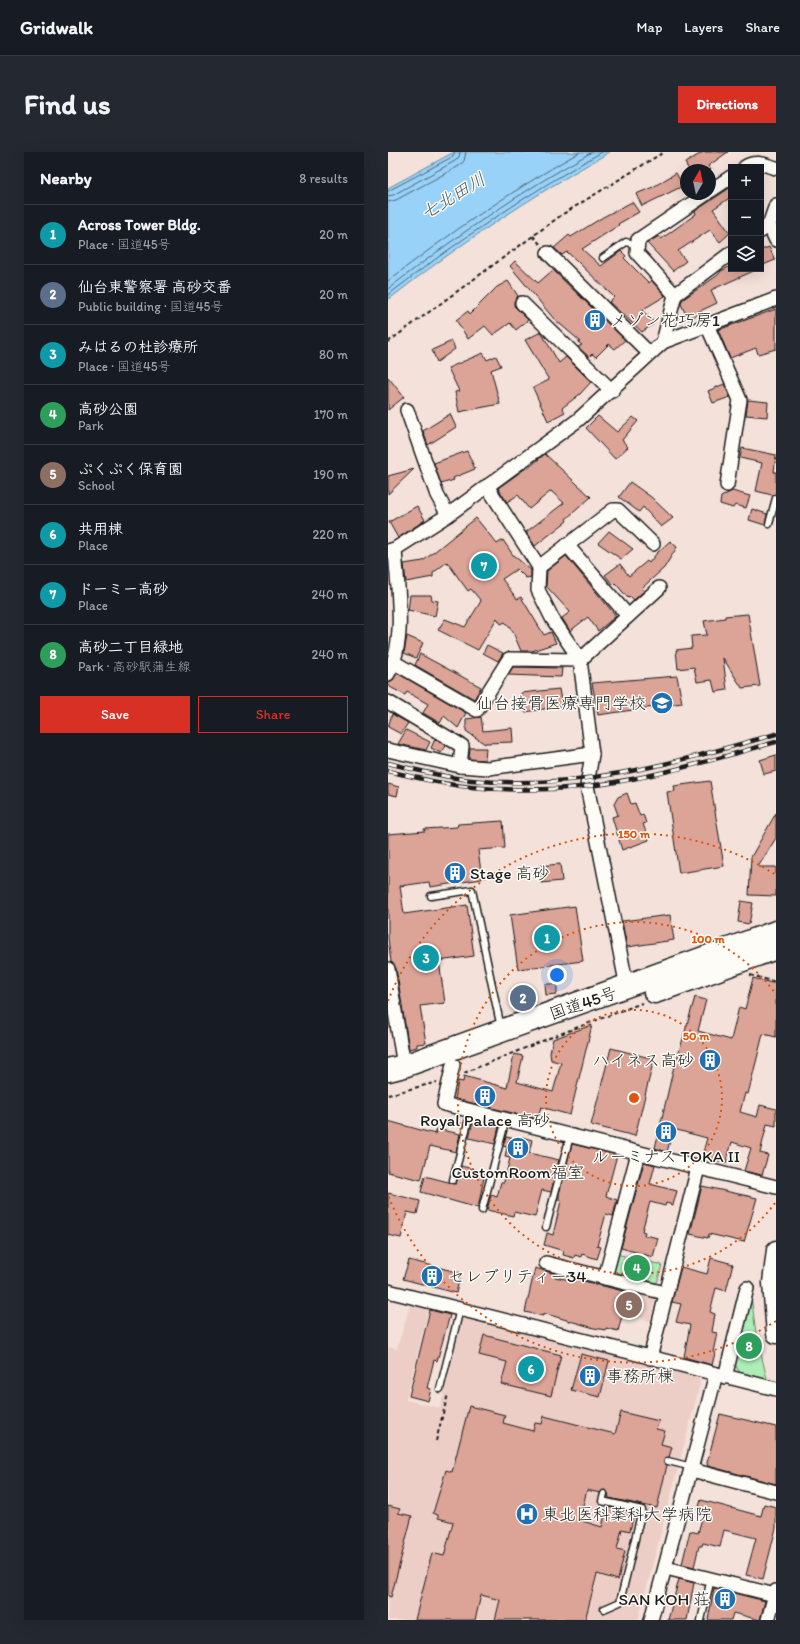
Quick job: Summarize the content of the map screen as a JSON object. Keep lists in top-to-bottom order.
{
  "streets": {
    "highway": ["国道45号"]
  },
  "water": ["七北田川"],
  "places": {
    "building": [
      "メゾン花巧房1",
      "Stage 高砂",
      "ハイネス高砂",
      "Royal Palace 高砂",
      "ルーミナス TOKA II",
      "CustomRoom福室",
      "セレブリティー34",
      "事務所棟",
      "SAN KOH 荘"
    ],
    "school or university": ["仙台接骨医療専門学校"],
    "hospital": ["東北医科薬科大学病院"]
  },
  "north": "top",
  "page": {
    "header": "Gridwalk",
    "nav": ["Map", "Layers", "Share"],
    "buttons": [
      "Directions",
      ["Save", "Share"]
    ],
    "title": "Find us",
    "heading": ["Nearby", "8 results"],
    "map_buttons": ["+", "−"],
    "list": [
      {
        "mark": "1",
        "name": "Across Tower Bldg.",
        "note": "Place · 国道45号",
        "value": "20 m"
      },
      {
        "mark": "2",
        "name": "仙台東警察署 高砂交番",
        "note": "Public building · 国道45号",
        "value": "20 m"
      },
      {
        "mark": "3",
        "name": "みはるの杜診療所",
        "note": "Place · 国道45号",
        "value": "80 m"
      },
      {
        "mark": "4",
        "name": "高砂公園",
        "note": "Park",
        "value": "170 m"
      },
      {
        "mark": "5",
        "name": "ぷくぷく保育園",
        "note": "School",
        "value": "190 m"
      },
      {
        "mark": "6",
        "name": "共用棟",
        "note": "Place",
        "value": "220 m"
      },
      {
        "mark": "7",
        "name": "ドーミー高砂",
        "note": "Place",
        "value": "240 m"
      },
      {
        "mark": "8",
        "name": "高砂二丁目緑地",
        "note": "Park · 高砂駅蒲生線",
        "value": "240 m"
      }
    ],
    "pins": [
      "7",
      "1",
      "3",
      "2",
      "4",
      "5",
      "8",
      "6"
    ]
  },
  "rings": ["150 m", "100 m", "50 m"]
}
